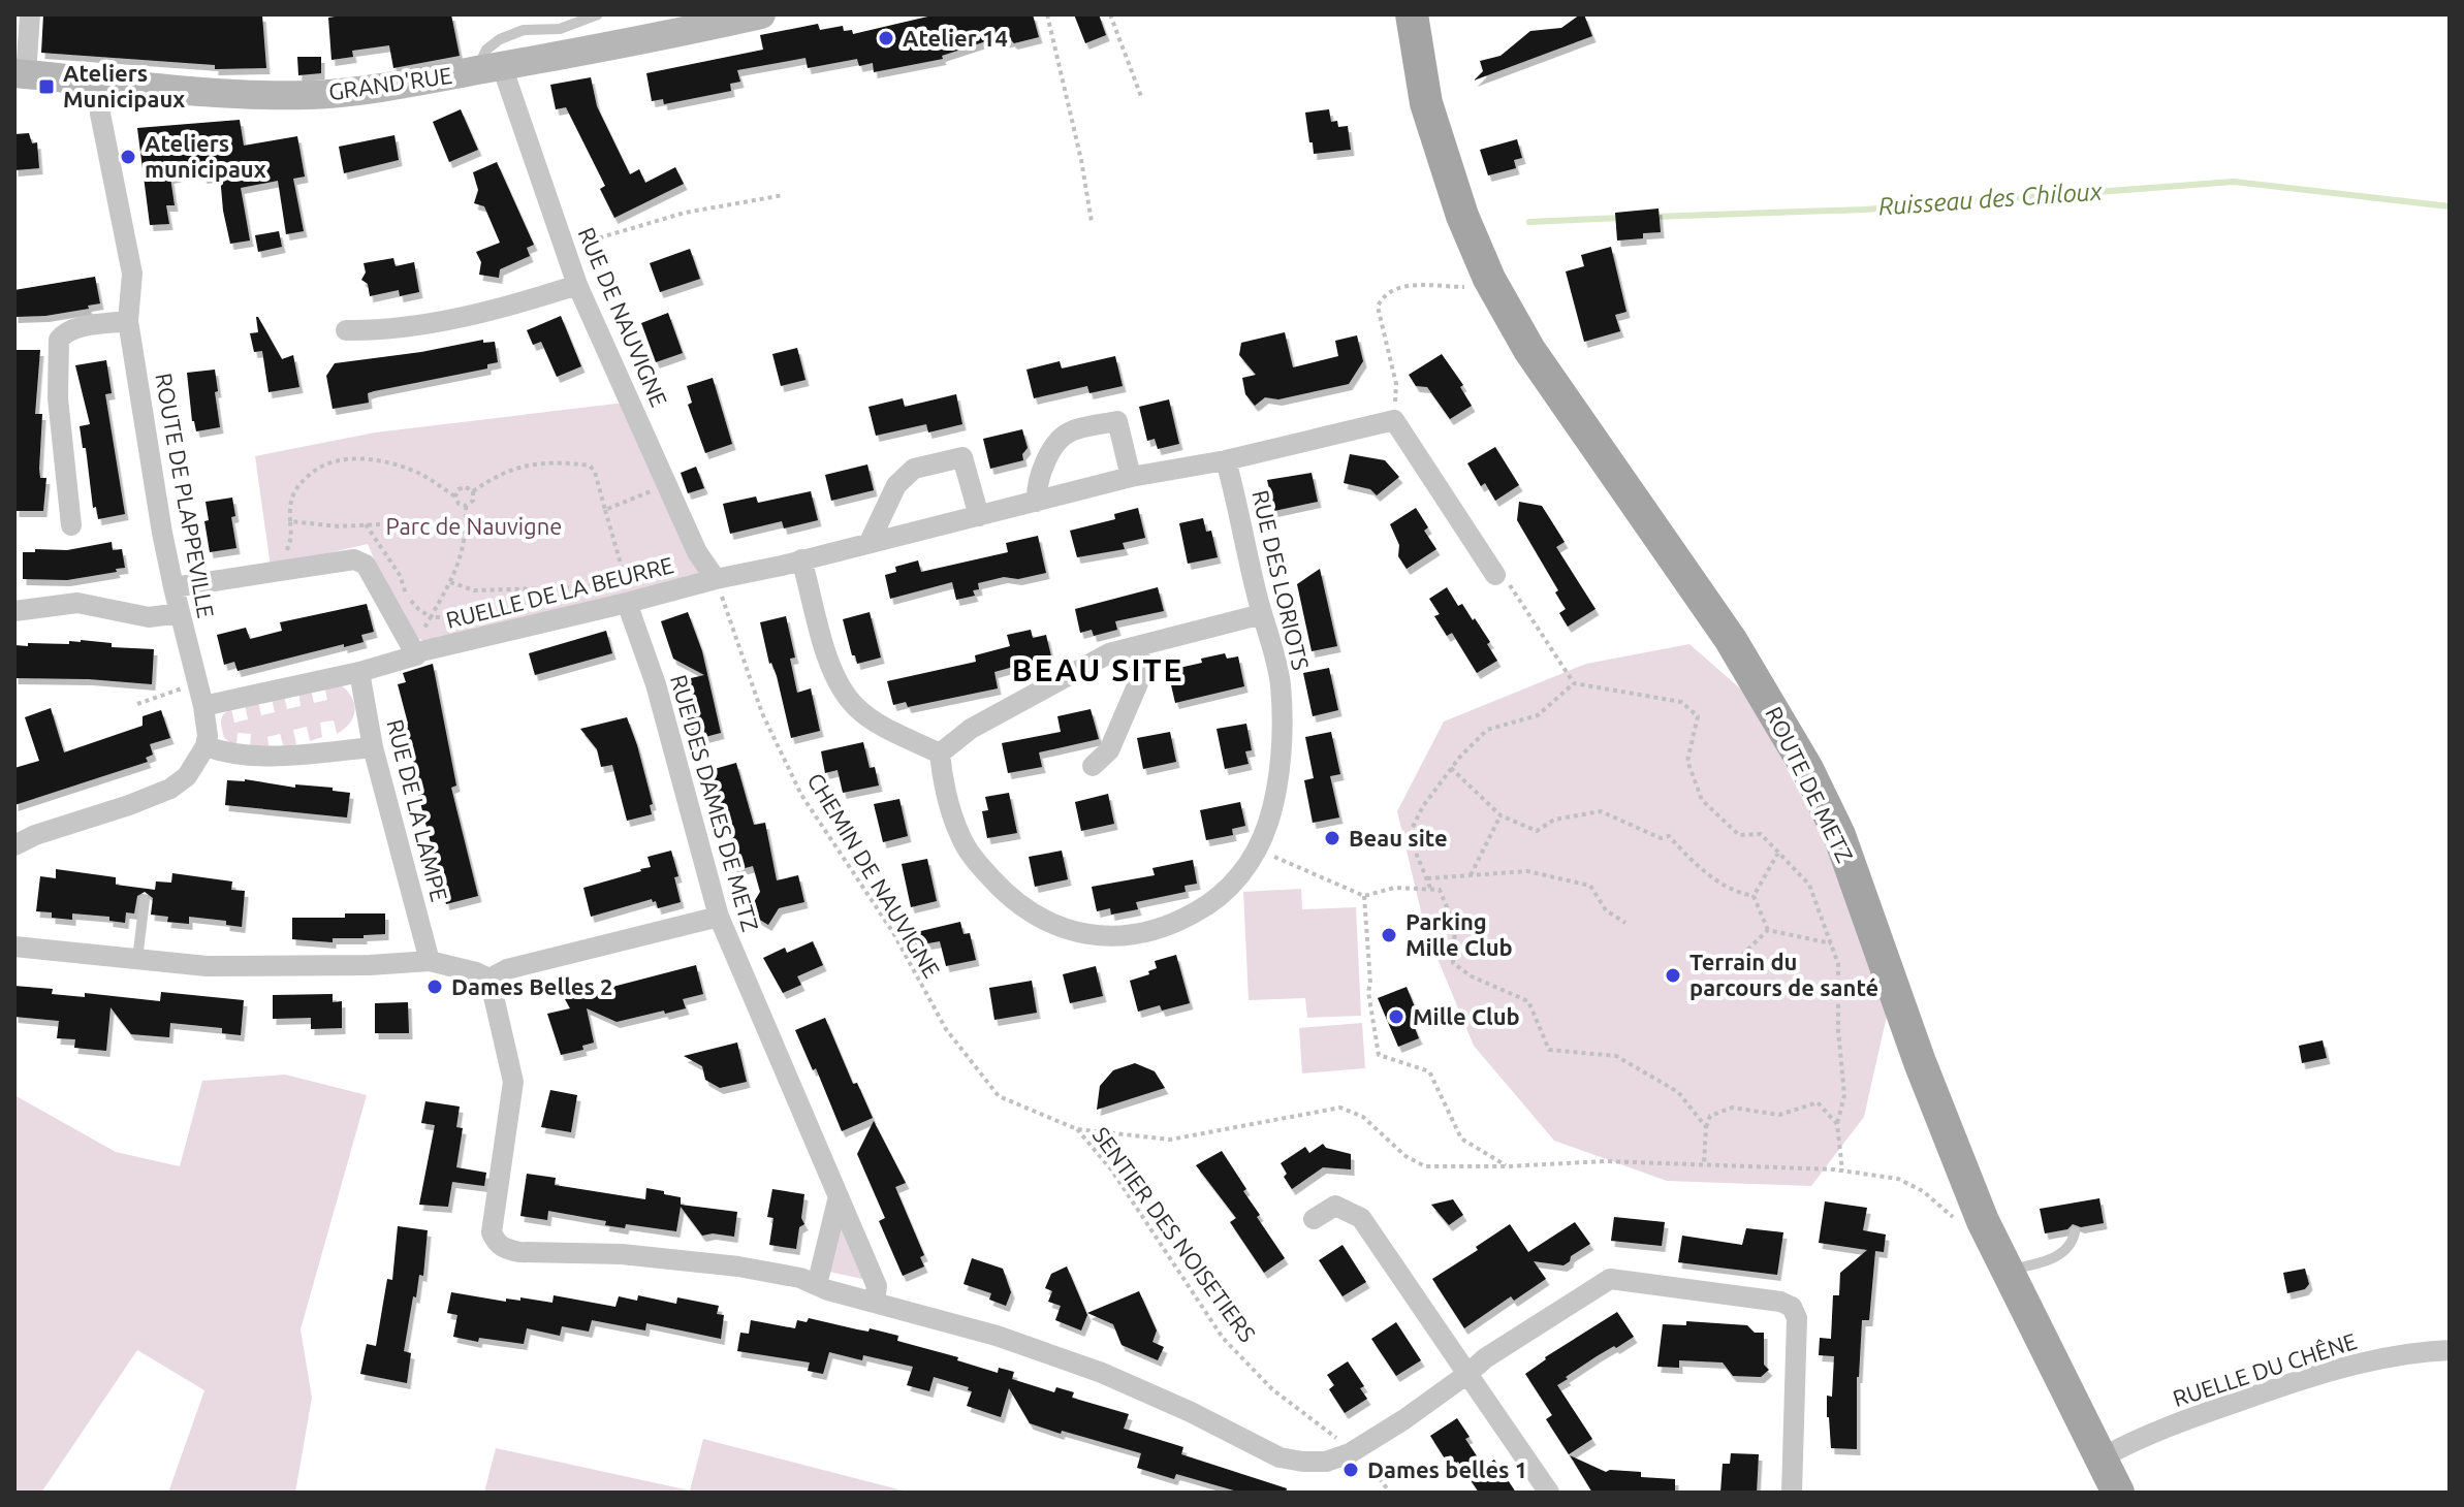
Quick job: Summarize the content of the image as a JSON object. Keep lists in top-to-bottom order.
{
  "streets": {
    "main road": ["ROUTE DE METZ"],
    "street": [
      "GRAND'RUE",
      "RUE DE NAUVIGNE",
      "ROUTE DE PLAPPEVILLE",
      "RUE DES LORIOTS",
      "RUELLE DE LA BEURRE",
      "RUE DES DAMES DE METZ",
      "RUE DE LA LAMPE",
      "RUELLE DU CHÊNE"
    ],
    "path": ["CHEMIN DE NAUVIGNE", "SENTIER DES NOISETIERS"]
  },
  "crossings": [
    ["GRAND'RUE", "RUE DE NAUVIGNE"],
    ["GRAND'RUE", "ROUTE DE PLAPPEVILLE"],
    ["RUE DE NAUVIGNE", "RUELLE DE LA BEURRE"],
    ["RUE DE NAUVIGNE", "CHEMIN DE NAUVIGNE"],
    ["ROUTE DE PLAPPEVILLE", "RUELLE DE LA BEURRE"],
    ["RUELLE DE LA BEURRE", "RUE DES DAMES DE METZ"],
    ["RUELLE DE LA BEURRE", "RUE DE LA LAMPE"],
    ["RUELLE DE LA BEURRE", "CHEMIN DE NAUVIGNE"],
    ["ROUTE DE METZ", "RUELLE DU CHÊNE"],
    ["CHEMIN DE NAUVIGNE", "SENTIER DES NOISETIERS"]
  ],
  "districts": ["BEAU SITE"],
  "water": ["Ruisseau des Chiloux"],
  "parks": ["Parc de Nauvigne"],
  "places": {
    "other": [
      "Atelier 14",
      "Ateliers municipaux",
      "Beau site",
      "Parking Mille Club",
      "Terrain du parcours de santé",
      "Dames Belles 2",
      "Mille Club",
      "Dames belles 1"
    ],
    "transit": ["Ateliers Municipaux"]
  }
}
